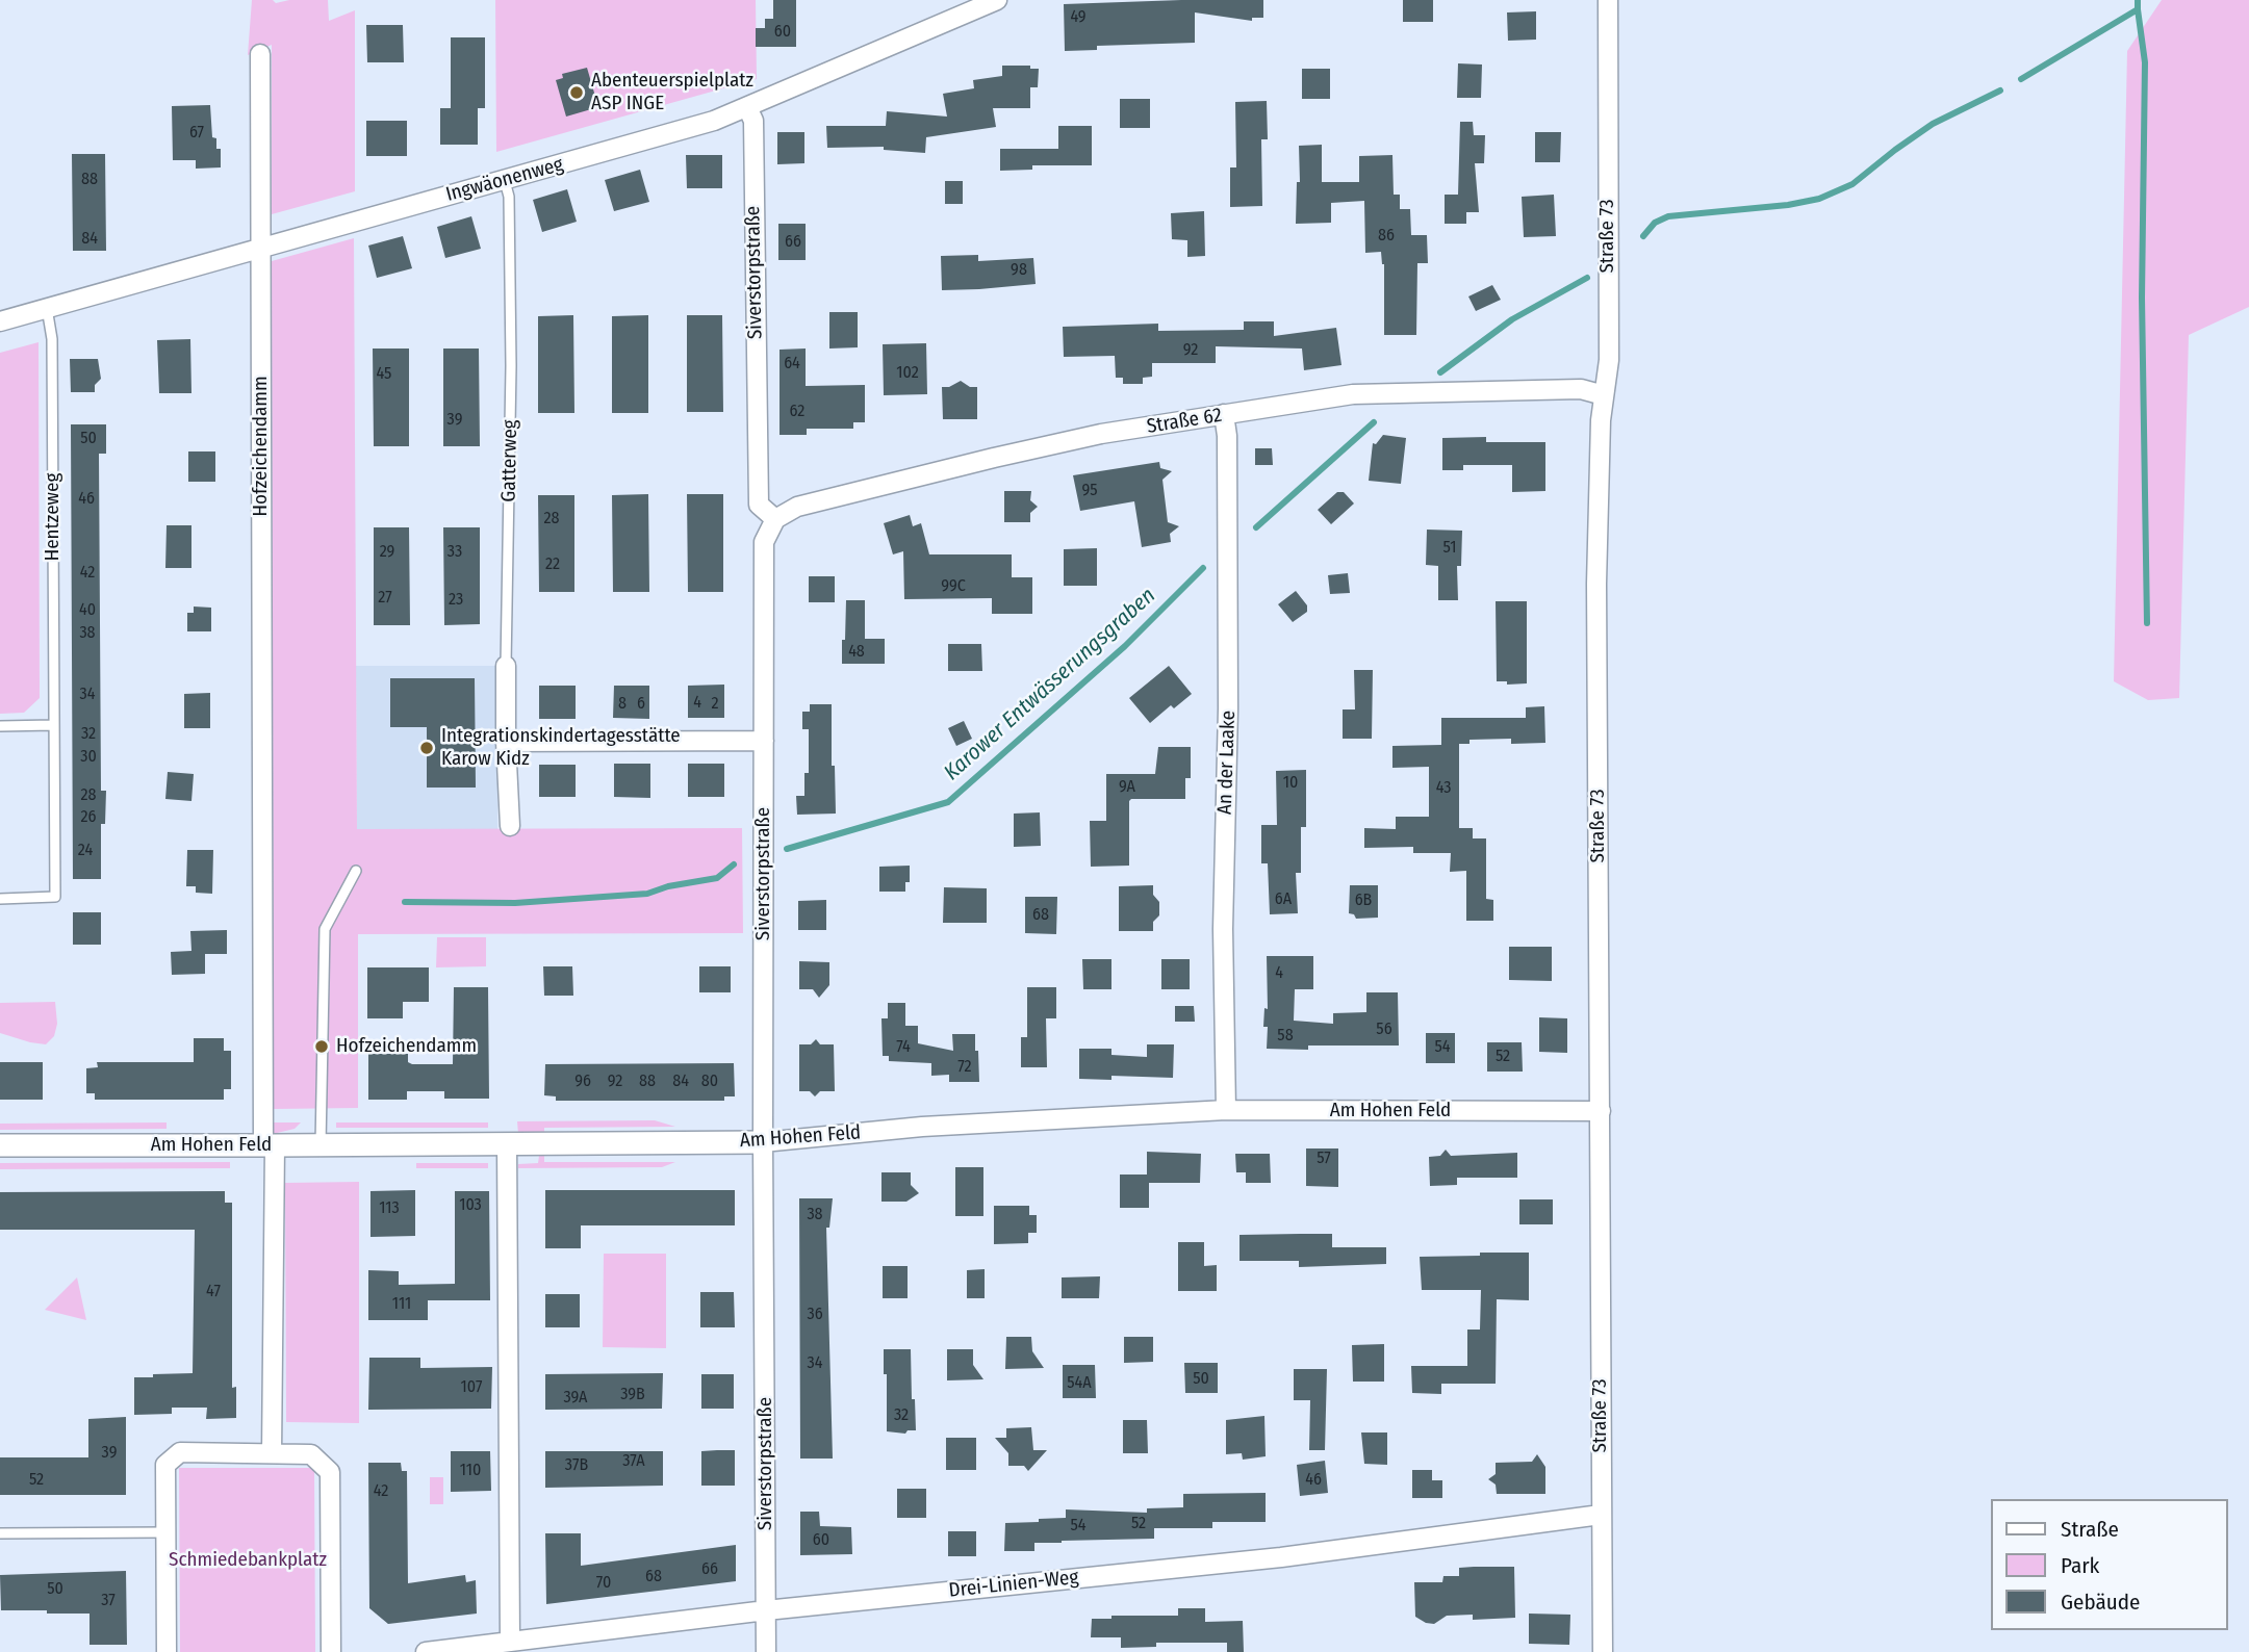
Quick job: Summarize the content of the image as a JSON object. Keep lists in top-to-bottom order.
{
  "streets": {
    "street": [
      "Ingwäonenweg",
      "Straße 73",
      "Siverstorpstraße",
      "Straße 62",
      "Hofzeichendamm",
      "Gatterweg",
      "An der Laake",
      "Am Hohen Feld",
      "Drei-Linien-Weg"
    ],
    "lane": ["Hentzeweg"]
  },
  "crossings": [
    ["Ingwäonenweg", "Siverstorpstraße"],
    ["Ingwäonenweg", "Hofzeichendamm"],
    ["Ingwäonenweg", "Gatterweg"],
    ["Ingwäonenweg", "Hentzeweg"],
    ["Straße 73", "Straße 62"],
    ["Straße 73", "Am Hohen Feld"],
    ["Straße 73", "Drei-Linien-Weg"],
    ["Siverstorpstraße", "Straße 62"],
    ["Siverstorpstraße", "Am Hohen Feld"],
    ["Siverstorpstraße", "Drei-Linien-Weg"],
    ["Straße 62", "An der Laake"],
    ["Hofzeichendamm", "Am Hohen Feld"],
    ["An der Laake", "Am Hohen Feld"]
  ],
  "water": ["Karower Entwässerungsgraben"],
  "parks": ["Schmiedebankplatz"],
  "places": ["Abenteuerspielplatz ASP INGE", "Integrationskindertagesstätte Karow Kidz", "Hofzeichendamm"],
  "house_numbers": [
    "49",
    "60",
    "67",
    "88",
    "86",
    "84",
    "66",
    "98",
    "92",
    "64",
    "102",
    "45",
    "62",
    "39",
    "50",
    "95",
    "46",
    "28",
    "51",
    "29",
    "33",
    "22",
    "42",
    "99C",
    "27",
    "23",
    "40",
    "38",
    "48",
    "34",
    "4",
    "8",
    "6",
    "2",
    "32",
    "30",
    "10",
    "9A",
    "43",
    "28",
    "26",
    "24",
    "6A",
    "6B",
    "68",
    "4",
    "56",
    "58",
    "74",
    "54",
    "52",
    "72",
    "96",
    "92",
    "88",
    "84",
    "80",
    "57",
    "103",
    "113",
    "38",
    "47",
    "111",
    "36",
    "34",
    "50",
    "54A",
    "107",
    "39B",
    "39A",
    "32",
    "39",
    "37A",
    "37B",
    "110",
    "52",
    "46",
    "42",
    "52",
    "54",
    "60",
    "66",
    "68",
    "70",
    "50",
    "37"
  ],
  "legend": ["Straße", "Park", "Gebäude"]
}
